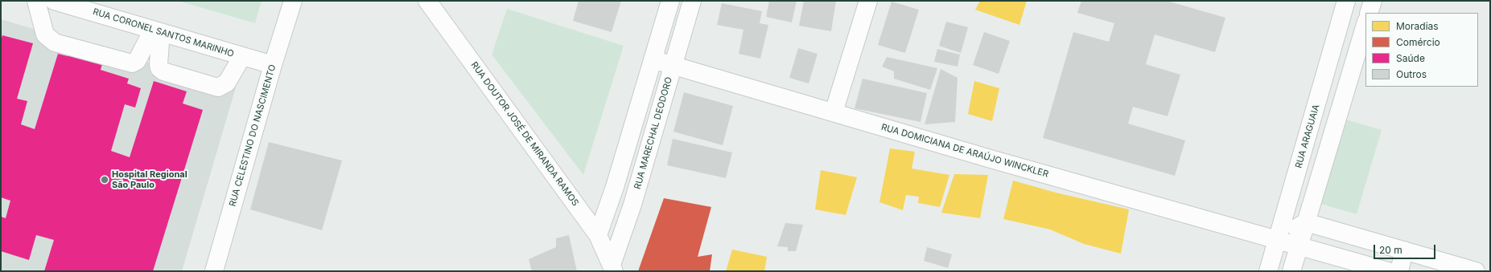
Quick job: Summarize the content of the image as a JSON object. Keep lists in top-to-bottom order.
{
  "streets": {
    "street": [
      "RUA CORONEL SANTOS MARINHO",
      "RUA MARECHAL DEODORO",
      "RUA DOUTOR JOSÉ DE MIRANDA RAMOS",
      "RUA CELESTINO DO NASCIMENTO",
      "RUA ARAGUAIA",
      "RUA DOMICIANA DE ARAÚJO WINCKLER"
    ]
  },
  "crossings": [
    ["RUA CORONEL SANTOS MARINHO", "RUA CELESTINO DO NASCIMENTO"],
    ["RUA MARECHAL DEODORO", "RUA DOUTOR JOSÉ DE MIRANDA RAMOS"],
    ["RUA MARECHAL DEODORO", "RUA DOMICIANA DE ARAÚJO WINCKLER"],
    ["RUA ARAGUAIA", "RUA DOMICIANA DE ARAÚJO WINCKLER"]
  ],
  "places": ["Hospital Regional São Paulo"],
  "legend": [
    "Moradias",
    "Comércio",
    "Saúde",
    "Outros"
  ],
  "scale_bar": "20 m"
}
